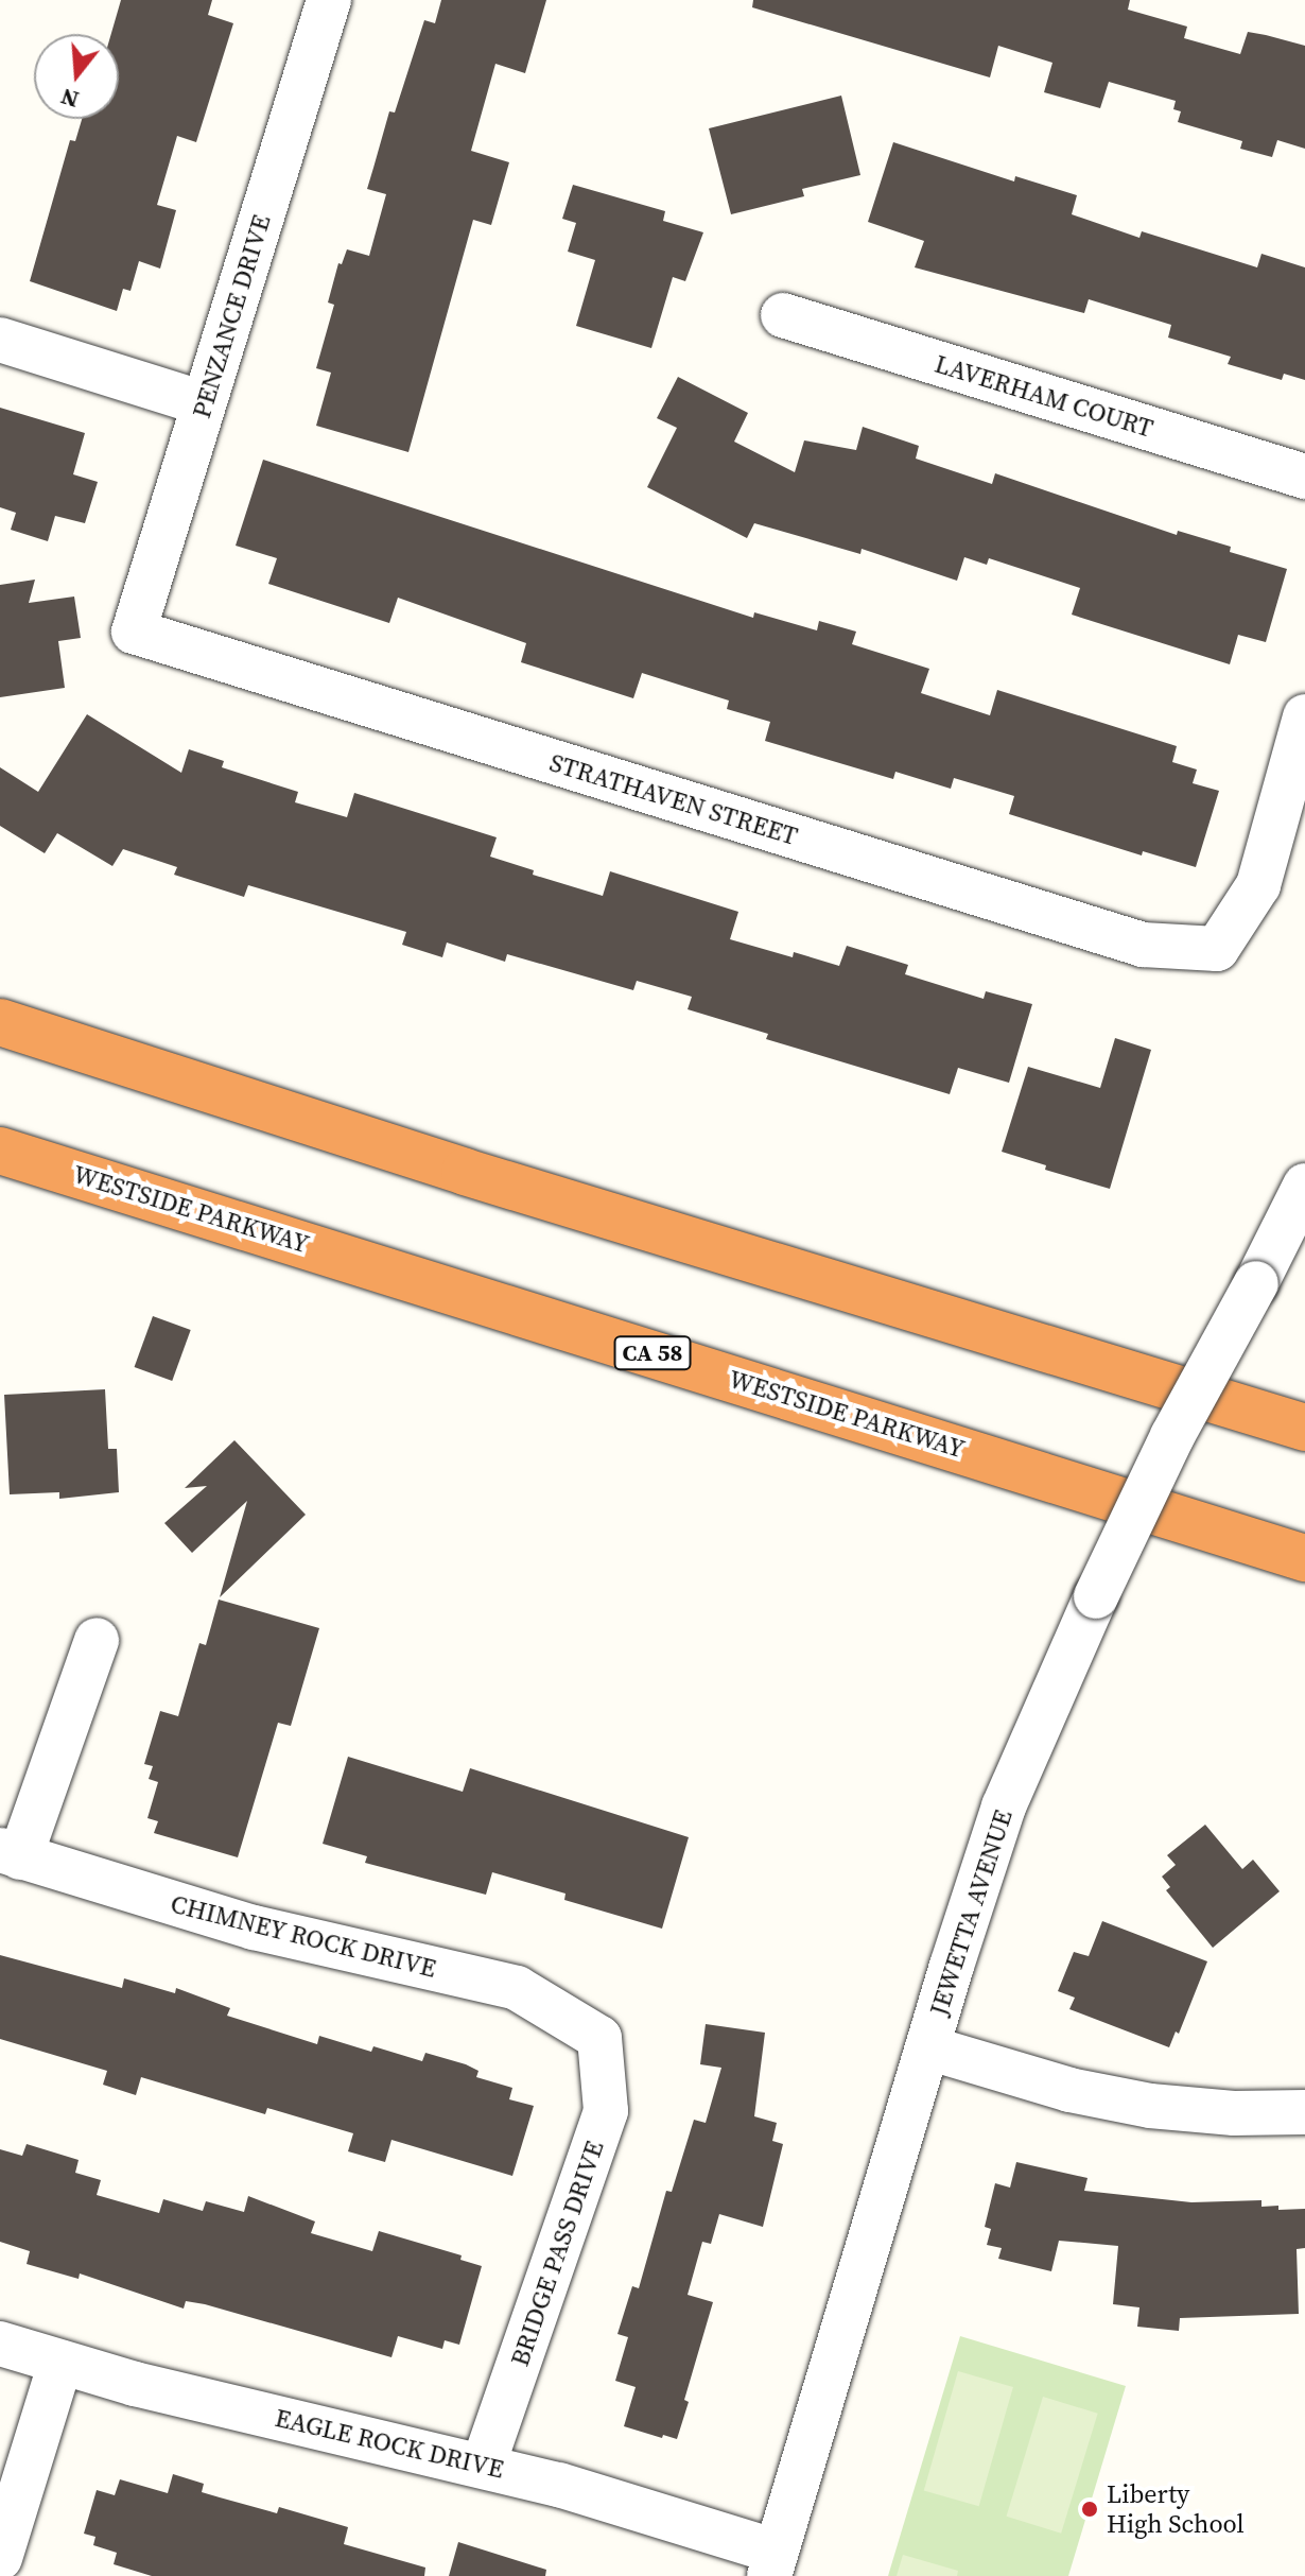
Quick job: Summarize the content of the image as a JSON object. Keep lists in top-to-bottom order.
{
  "streets": {
    "highway": ["WESTSIDE PARKWAY", "CA 58"],
    "street": [
      "PENZANCE DRIVE",
      "LAVERHAM COURT",
      "STRATHAVEN STREET",
      "JEWETTA AVENUE",
      "CHIMNEY ROCK DRIVE",
      "BRIDGE PASS DRIVE",
      "EAGLE ROCK DRIVE"
    ]
  },
  "crossings": [
    ["PENZANCE DRIVE", "STRATHAVEN STREET"],
    ["JEWETTA AVENUE", "EAGLE ROCK DRIVE"],
    ["CHIMNEY ROCK DRIVE", "BRIDGE PASS DRIVE"],
    ["BRIDGE PASS DRIVE", "EAGLE ROCK DRIVE"]
  ],
  "places": ["Liberty High School"],
  "north": "bottom"
}
